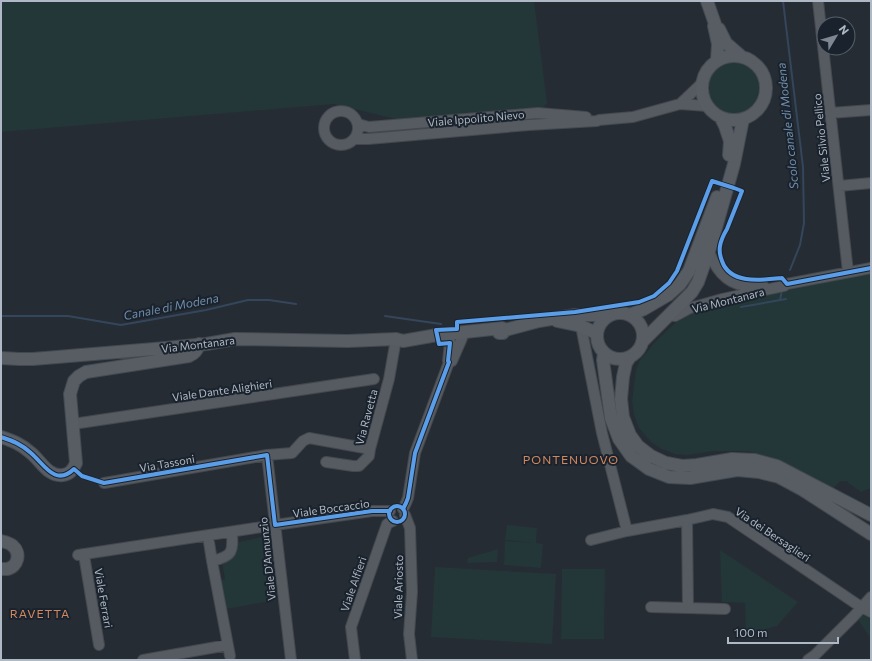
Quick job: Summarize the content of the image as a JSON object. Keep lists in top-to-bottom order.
{
  "streets": {
    "main road": ["Via Montanara"],
    "street": [
      "Viale Ippolito Nievo",
      "Viale Silvio Pellico",
      "Viale Dante Alighieri",
      "Via Ravetta",
      "Via Tassoni",
      "Viale Boccaccio",
      "Via dei Bersaglieri",
      "Viale D'Annunzio",
      "Viale Alfieri",
      "Viale Ariosto",
      "Viale Ferrari"
    ]
  },
  "crossings": [
    ["Viale Silvio Pellico", "Via Montanara"],
    ["Via Montanara", "Via Ravetta"],
    ["Via Ravetta", "Via Tassoni"],
    ["Via Tassoni", "Viale D'Annunzio"],
    ["Viale Boccaccio", "Viale D'Annunzio"],
    ["Viale Boccaccio", "Viale Alfieri"],
    ["Viale Boccaccio", "Viale Ferrari"]
  ],
  "districts": ["PONTENUOVO", "RAVETTA"],
  "water": ["Scolo canale di Modena", "Canale di Modena"],
  "scale_bar": "100 m",
  "north": "top right"
}
